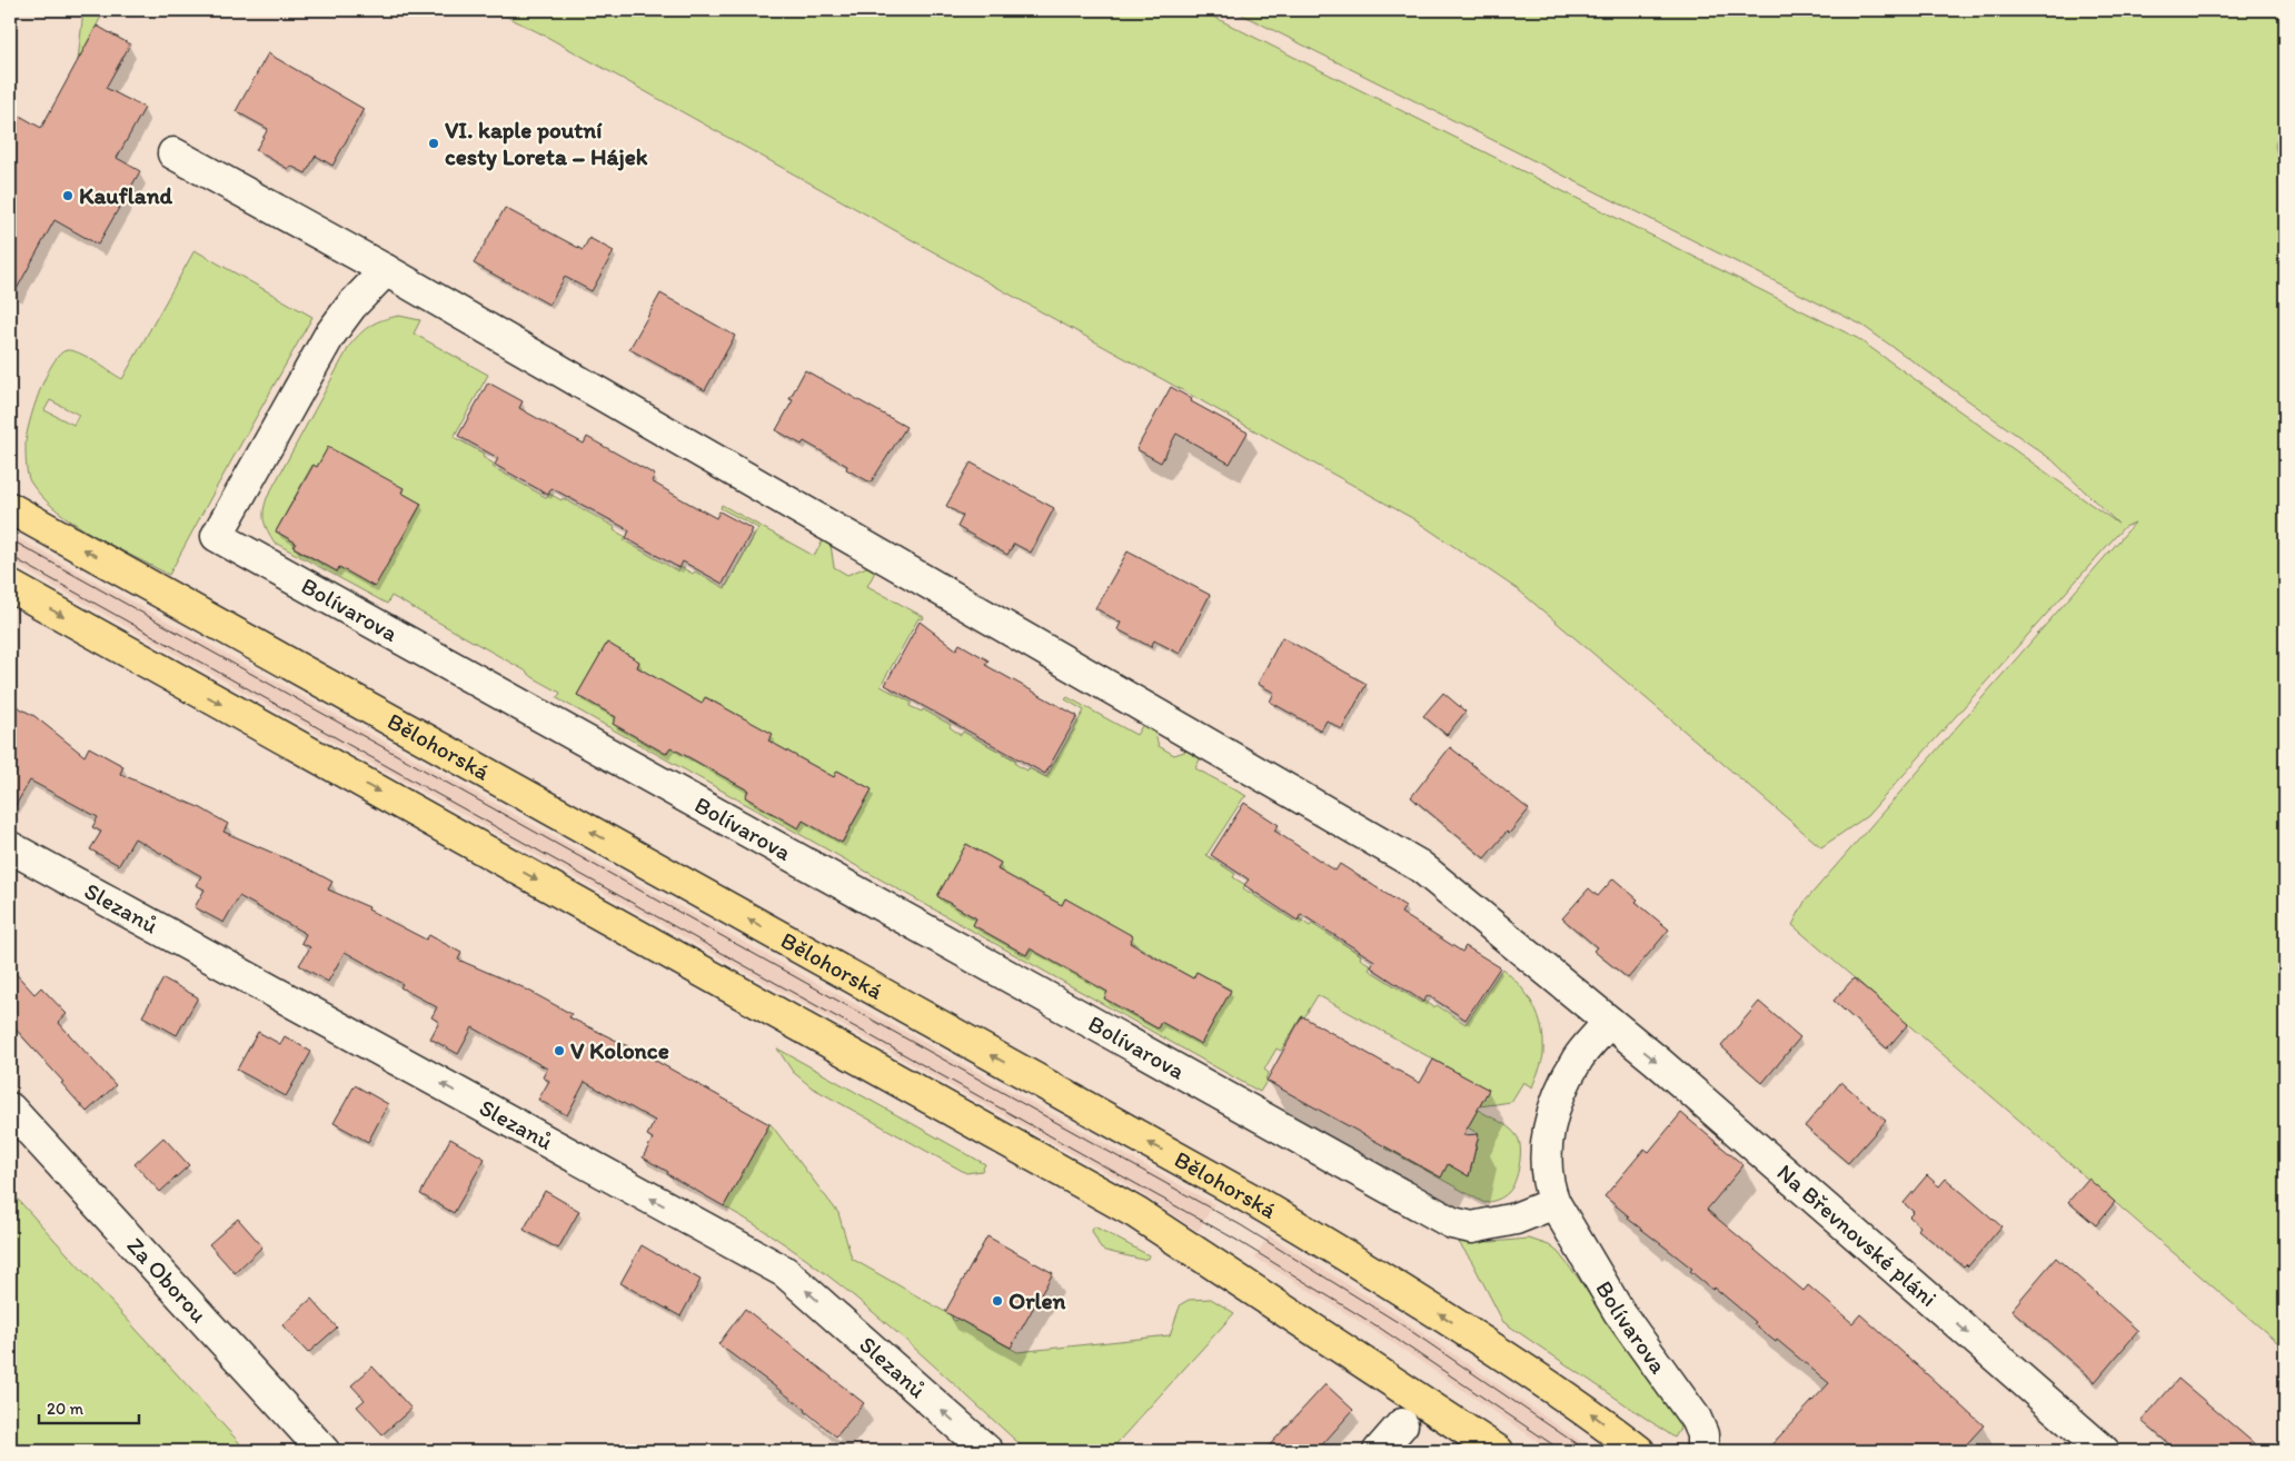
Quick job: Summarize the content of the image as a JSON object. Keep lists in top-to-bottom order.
{
  "streets": {
    "main road": ["Bělohorská"],
    "street": [
      "Bolívarova",
      "Slezanů",
      "Na Břevnovské pláni",
      "Za Oborou"
    ]
  },
  "crossings": [
    ["Bolívarova", "Na Břevnovské pláni"]
  ],
  "one_way": ["Slezanů", "Na Břevnovské pláni"],
  "places": [
    "VI. kaple poutní cesty Loreta – Hájek",
    "Kaufland",
    "V Kolonce",
    "Orlen"
  ],
  "scale_bar": "20 m"
}
